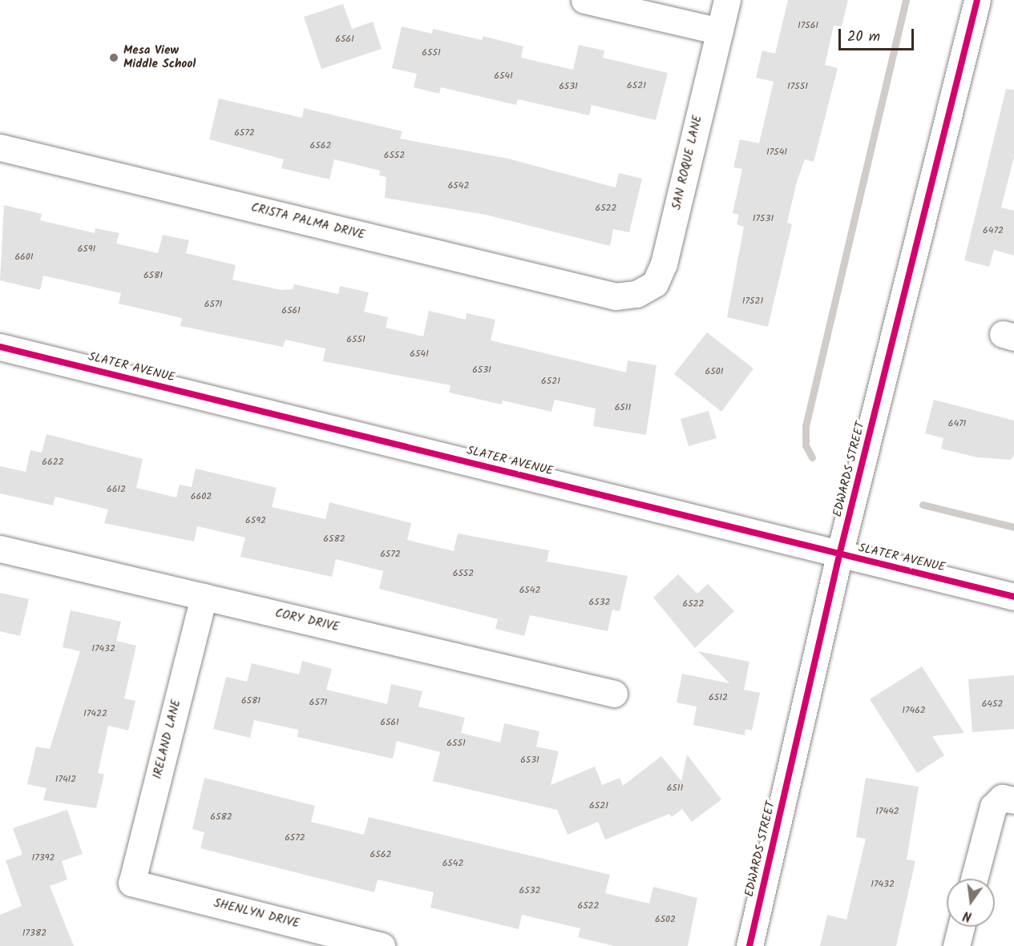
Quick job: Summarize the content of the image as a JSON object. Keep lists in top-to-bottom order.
{
  "streets": {
    "street": [
      "SAN ROQUE LANE",
      "CRISTA PALMA DRIVE",
      "SLATER AVENUE",
      "EDWARDS STREET",
      "CORY DRIVE",
      "IRELAND LANE",
      "SHENLYN DRIVE"
    ]
  },
  "crossings": [
    ["SAN ROQUE LANE", "CRISTA PALMA DRIVE"],
    ["SLATER AVENUE", "EDWARDS STREET"],
    ["CORY DRIVE", "IRELAND LANE"],
    ["IRELAND LANE", "SHENLYN DRIVE"]
  ],
  "places": ["Mesa View Middle School"],
  "house_numbers": [
    "17561",
    "6561",
    "6551",
    "6541",
    "6521",
    "6531",
    "17551",
    "6572",
    "6562",
    "17541",
    "6552",
    "6542",
    "6522",
    "17531",
    "6472",
    "6591",
    "6601",
    "6581",
    "17521",
    "6571",
    "6561",
    "6551",
    "6541",
    "6531",
    "6501",
    "6521",
    "6511",
    "6471",
    "6622",
    "6612",
    "6602",
    "6592",
    "6582",
    "6572",
    "6552",
    "6542",
    "6532",
    "6522",
    "17432",
    "6512",
    "6581",
    "6571",
    "6452",
    "17462",
    "17422",
    "6561",
    "6551",
    "6531",
    "17412",
    "6511",
    "6521",
    "17442",
    "6582",
    "6572",
    "6562",
    "17392",
    "6542",
    "17432",
    "6532",
    "6522",
    "6502",
    "17382"
  ],
  "scale_bar": "20 m",
  "north": "bottom"
}
